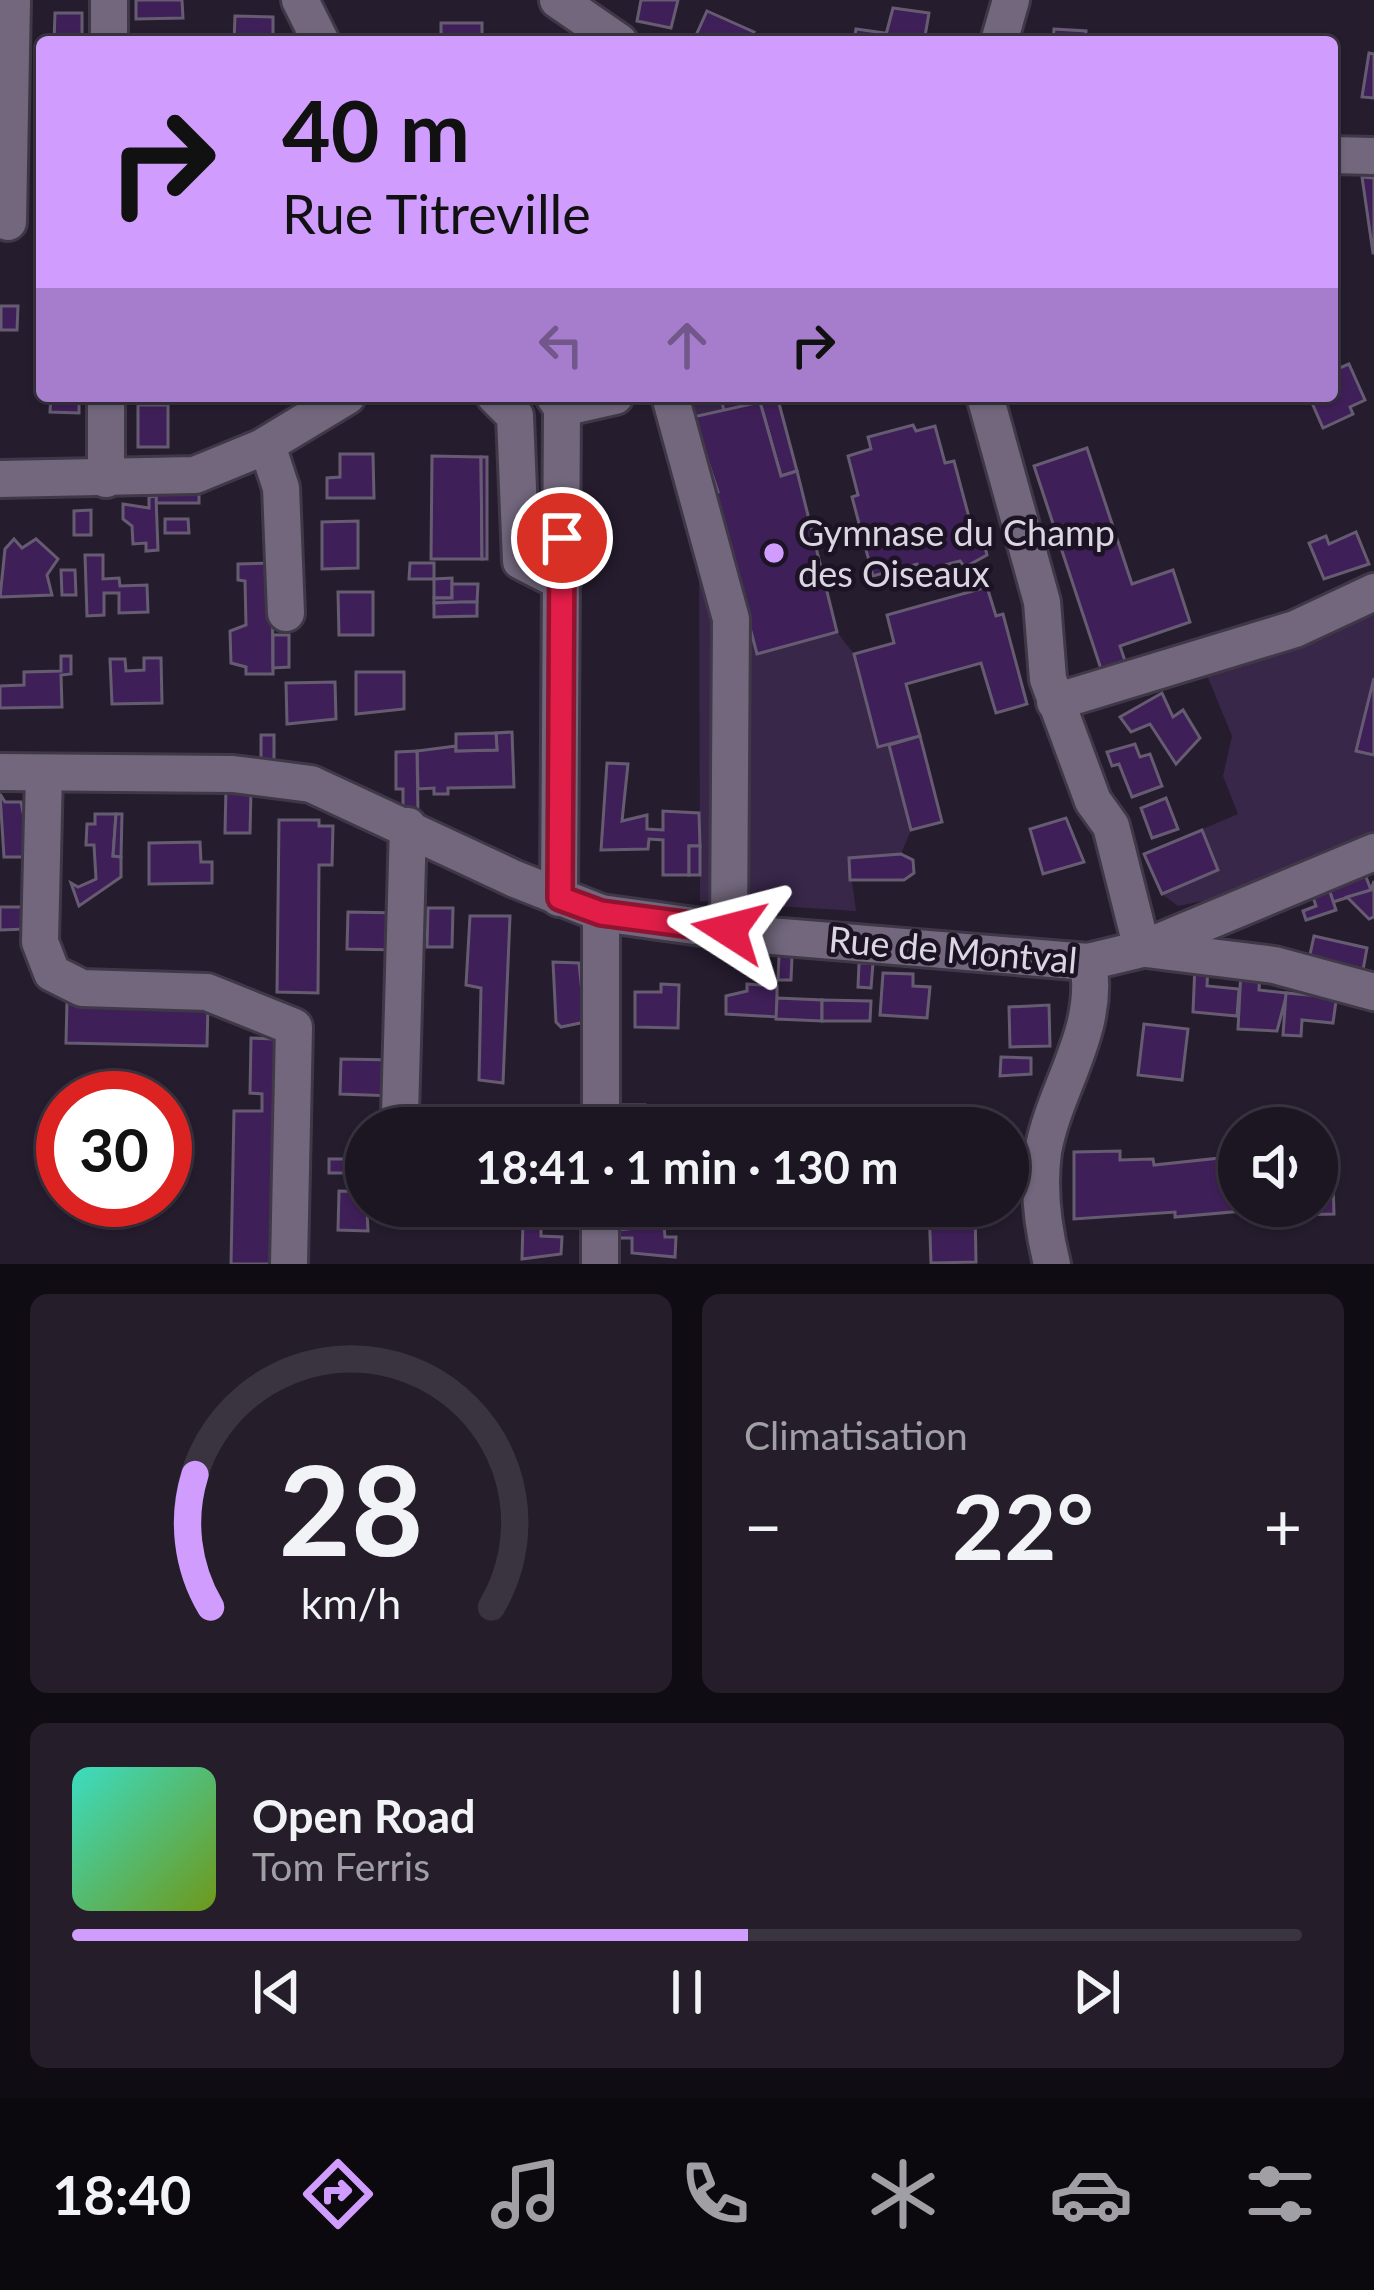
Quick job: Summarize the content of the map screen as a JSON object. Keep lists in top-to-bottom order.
{
  "streets": {
    "street": ["Rue de Montval"]
  },
  "places": ["Gymnase du Champ des Oiseaux"],
  "page": {
    "turn": ["40 m", "Rue Titreville"],
    "limit": "30",
    "trip": "18:41 · 1 min · 130 m",
    "tile": "Climatisation",
    "heat": ["−", "22°", "+"],
    "song": ["Open Road", "Tom Ferris"],
    "tabs": "18:40",
    "gauge": ["28", "km/h"]
  }
}
